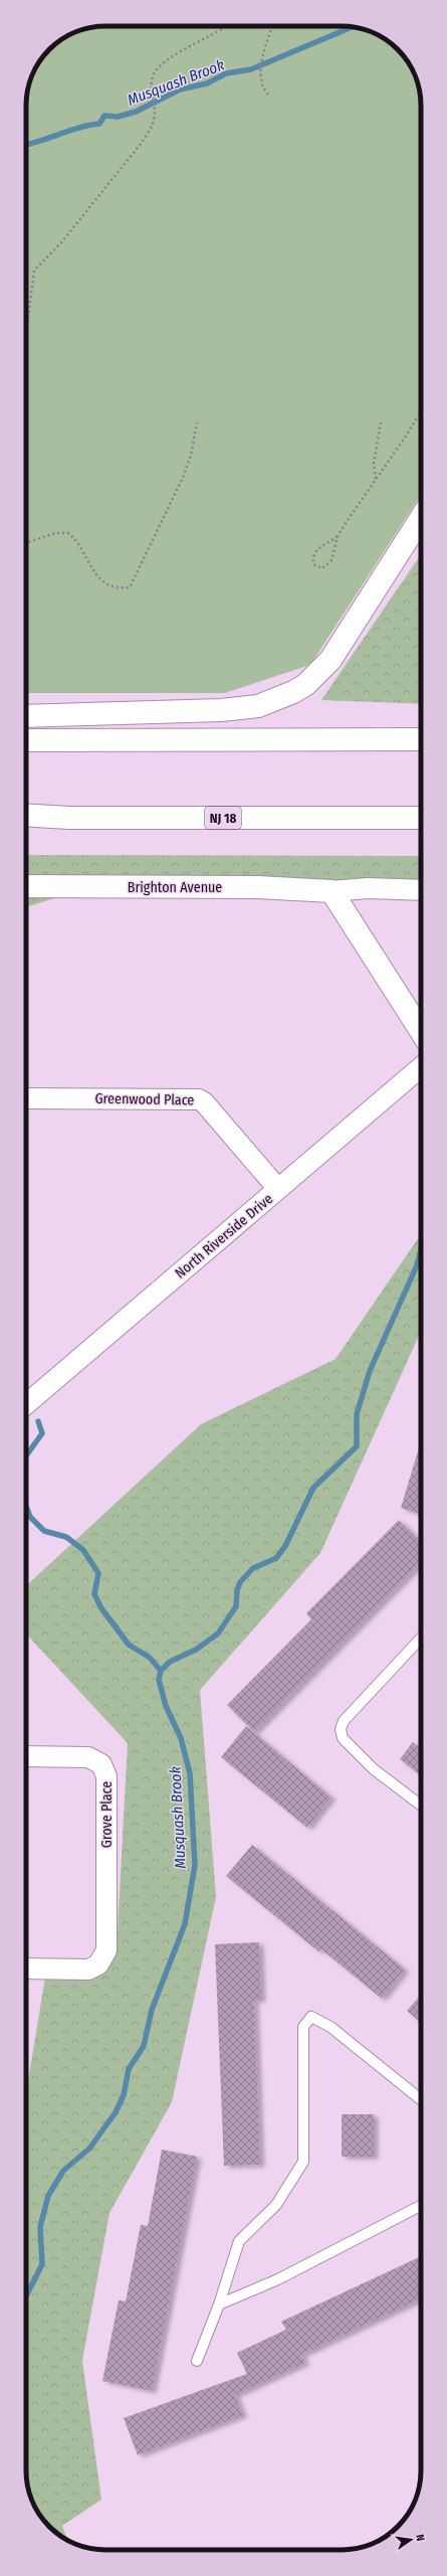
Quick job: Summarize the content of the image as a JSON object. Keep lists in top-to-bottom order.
{
  "streets": {
    "main road": ["NJ 18", "Brighton Avenue"],
    "street": ["Greenwood Place", "North Riverside Drive", "Grove Place"]
  },
  "crossings": [
    ["Greenwood Place", "North Riverside Drive"]
  ],
  "water": ["Musquash Brook"],
  "north": "right"
}
